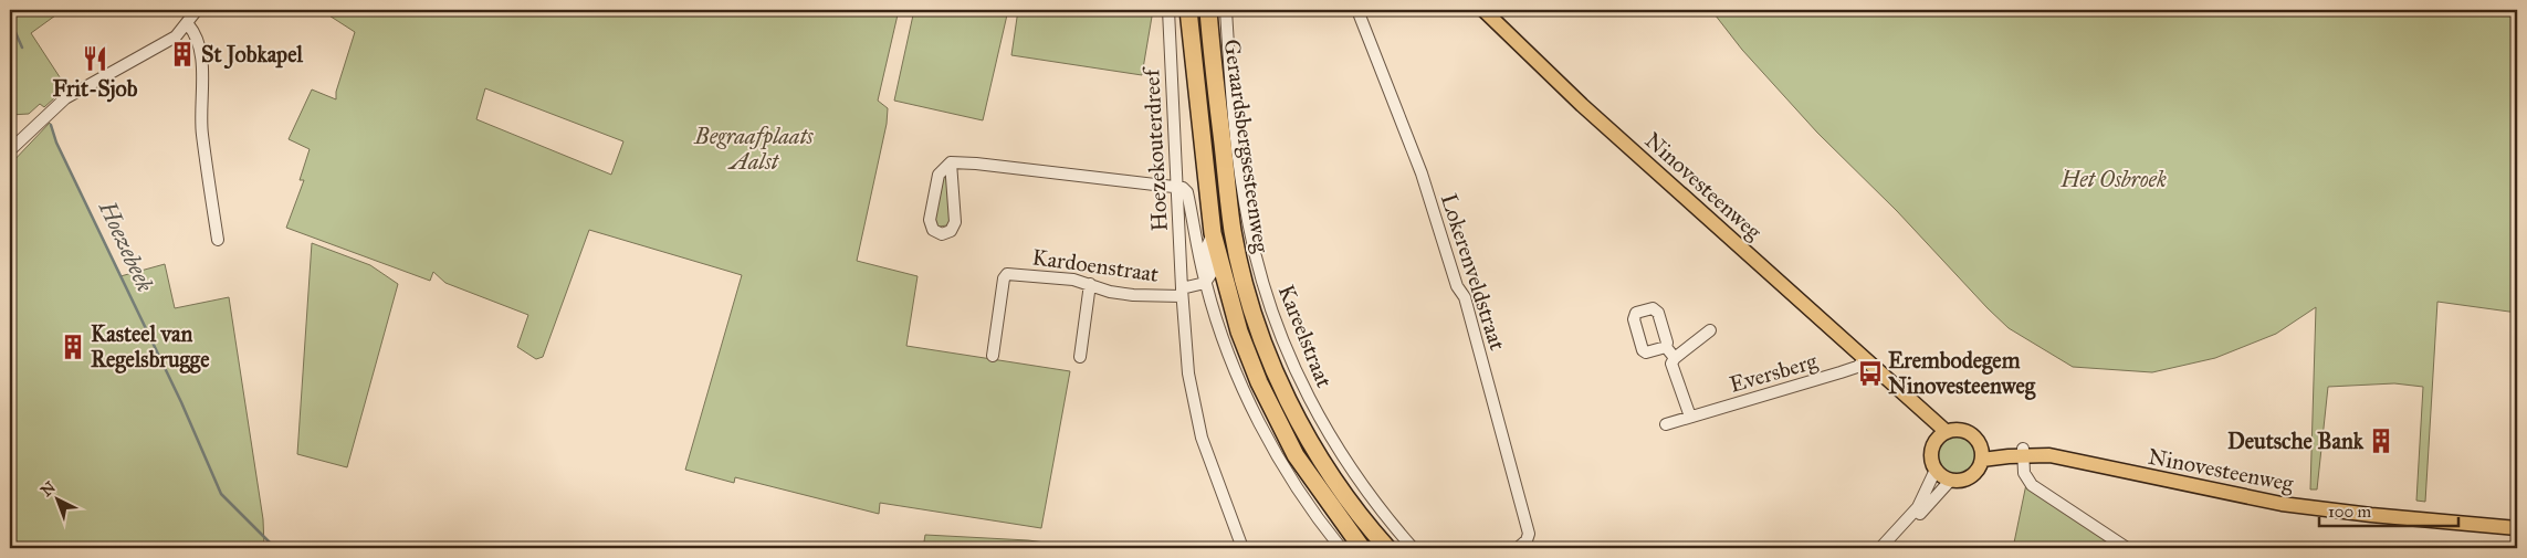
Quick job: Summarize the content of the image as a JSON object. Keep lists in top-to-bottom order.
{
  "streets": {
    "highway": ["Geraardsbergsesteenweg"],
    "main road": ["Ninovesteenweg"],
    "street": [
      "Hoezekouterdreef",
      "Kardoenstraat",
      "Lokerenveldstraat",
      "Kareelstraat",
      "Eversberg"
    ]
  },
  "crossings": [
    ["Hoezekouterdreef", "Kardoenstraat"],
    ["Ninovesteenweg", "Eversberg"]
  ],
  "water": ["Hoezebeek"],
  "parks": ["Begraafplaats Aalst", "Het Osbroek"],
  "places": {
    "building": ["St Jobkapel", "Kasteel van Regelsbrugge", "Deutsche Bank"],
    "restaurant": ["Frit-Sjob"],
    "bus stop": ["Erembodegem Ninovesteenweg"]
  },
  "scale_bar": "100 m",
  "north": "top left"
}
